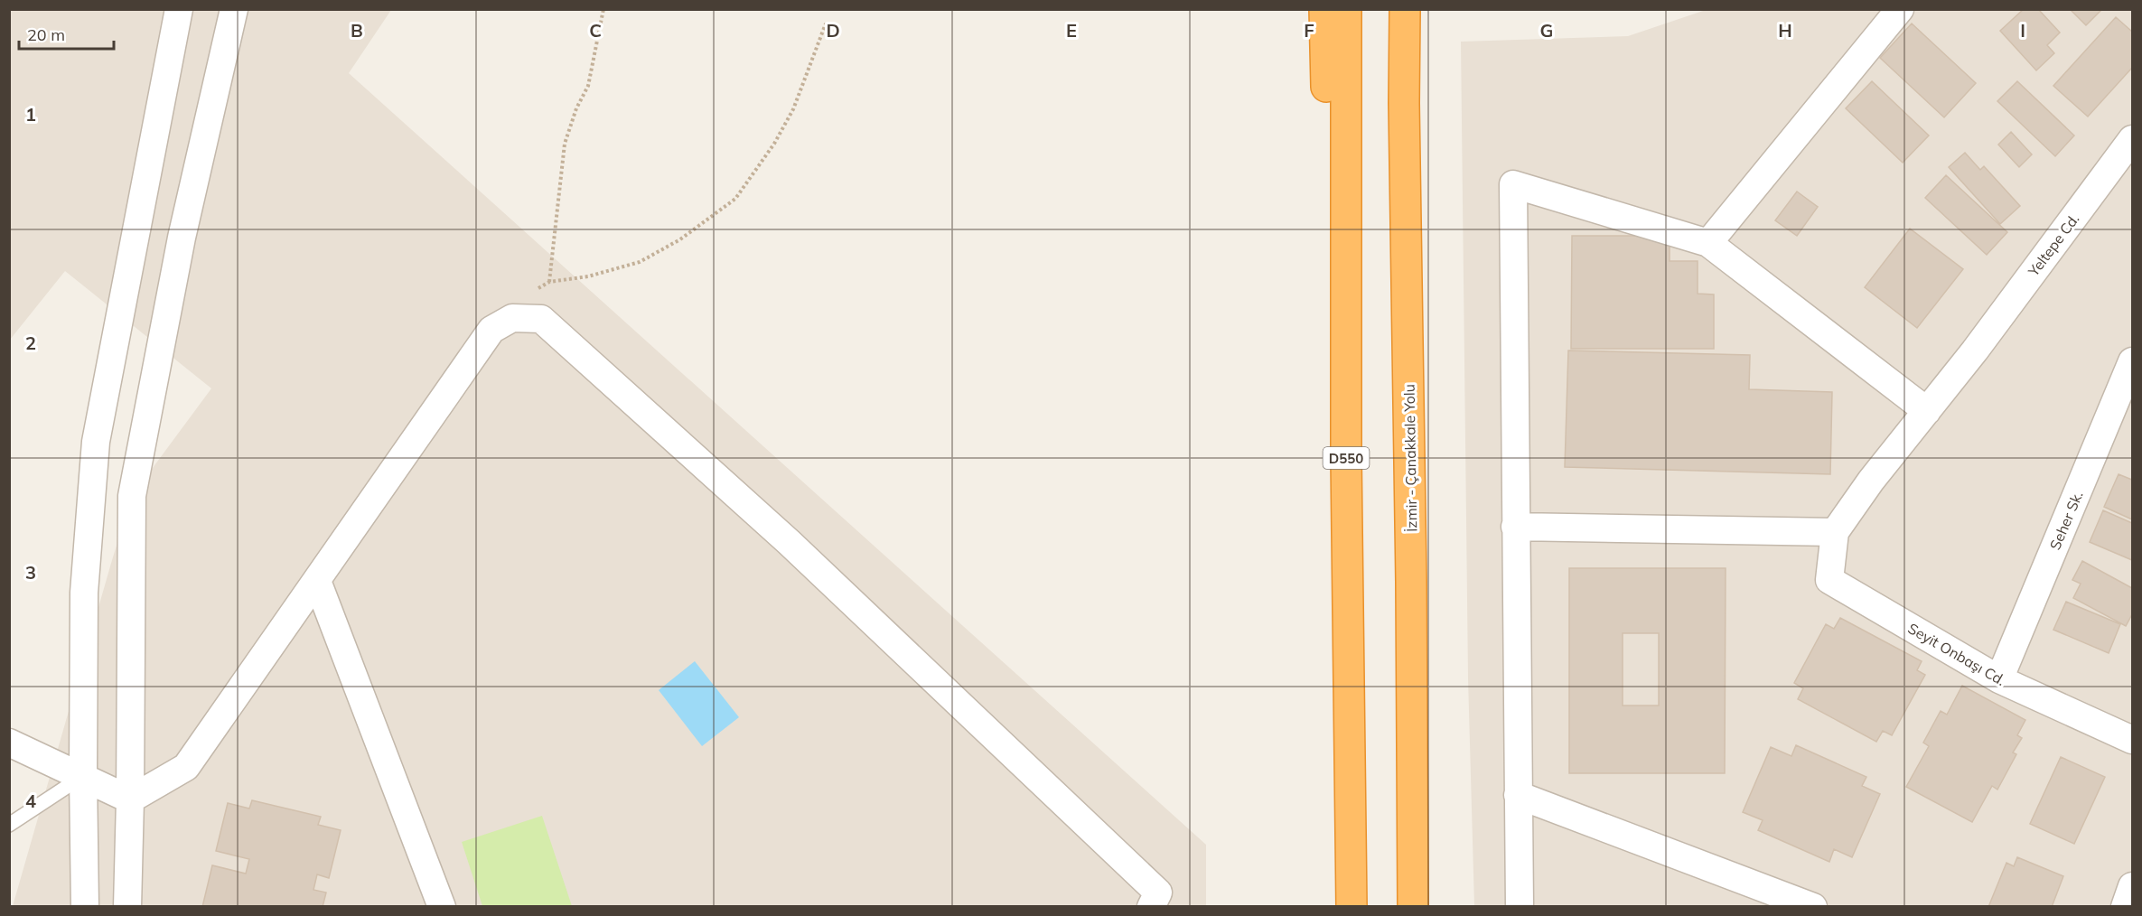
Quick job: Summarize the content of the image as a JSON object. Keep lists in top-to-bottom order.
{
  "streets": {
    "highway": ["D550", "İzmir - Çanakkale Yolu"],
    "street": ["Yeltepe Cd.", "Seher Sk.", "Seyit Onbaşı Cd."]
  },
  "crossings": [
    ["Yeltepe Cd.", "Seyit Onbaşı Cd."],
    ["Seher Sk.", "Seyit Onbaşı Cd."]
  ],
  "scale_bar": "20 m",
  "grid": {
    "columns": [
      "B",
      "C",
      "D",
      "E",
      "F",
      "G",
      "H",
      "I"
    ],
    "rows": [
      "1",
      "2",
      "3",
      "4"
    ]
  }
}
